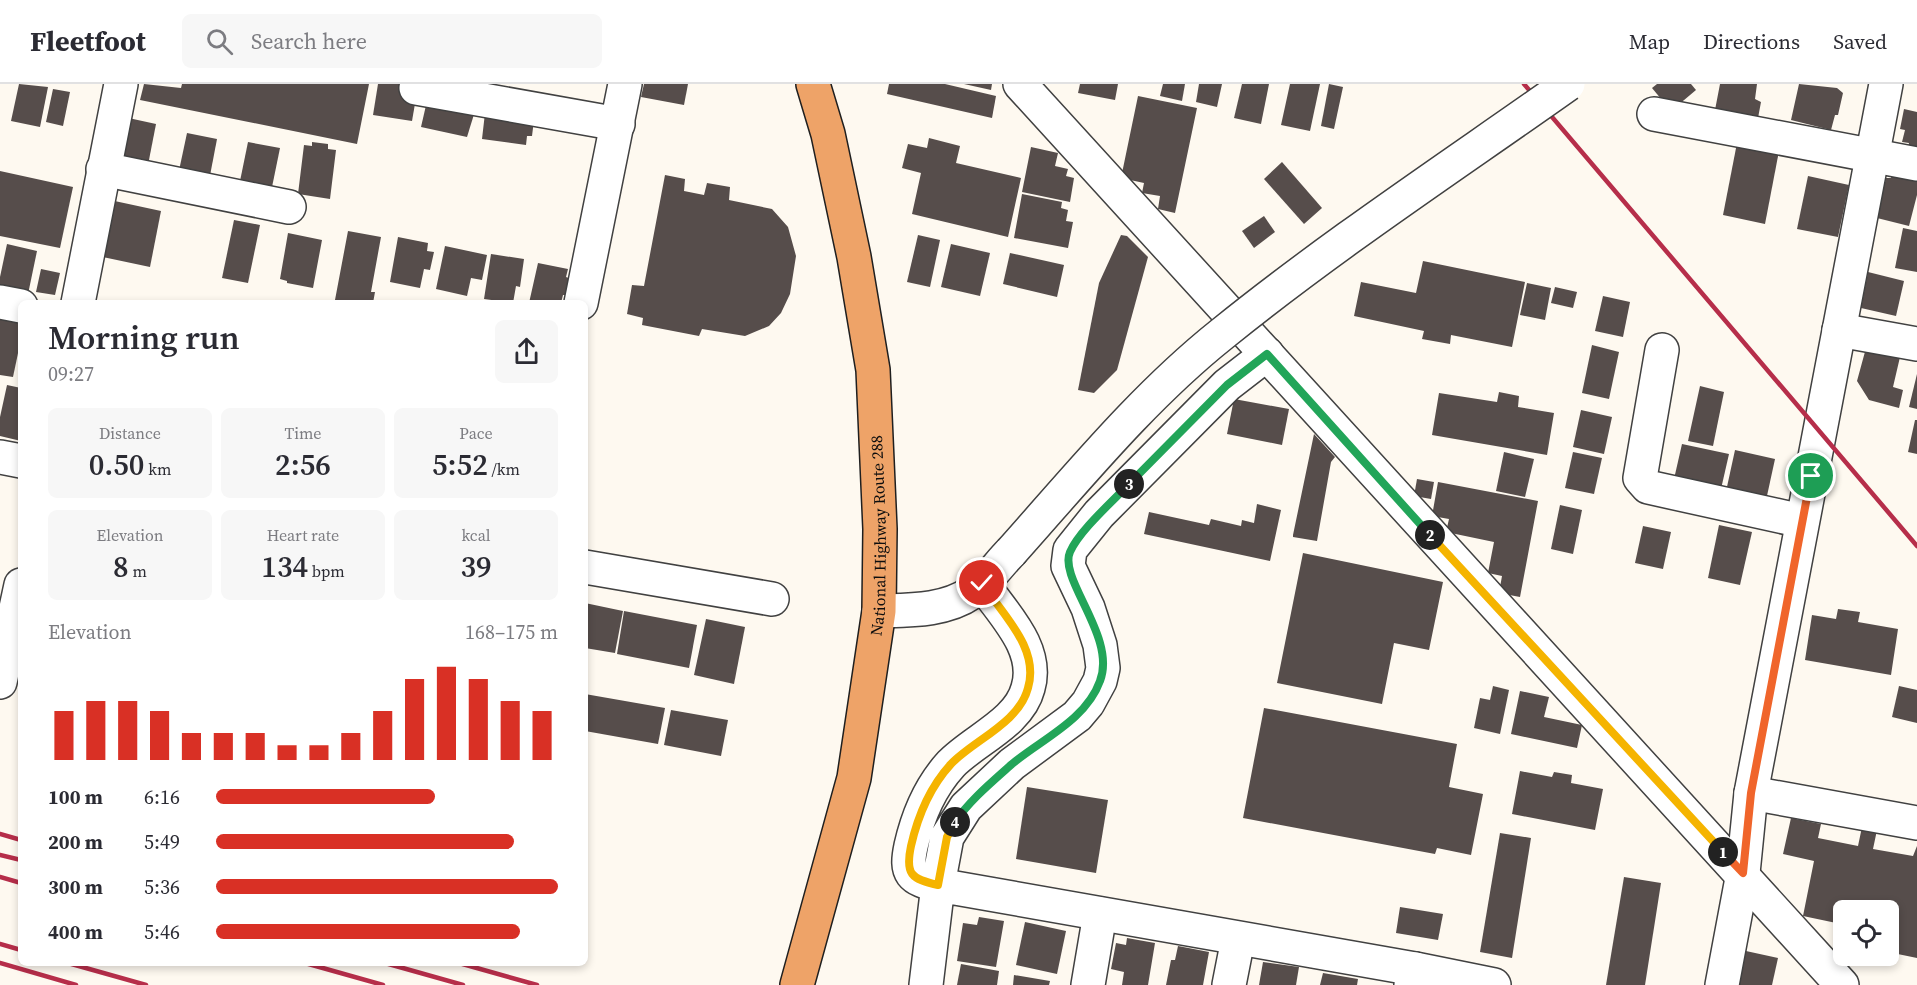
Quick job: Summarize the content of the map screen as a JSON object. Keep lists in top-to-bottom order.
{
  "streets": {
    "highway": ["National Highway Route 288"]
  },
  "page": {
    "header": "Fleetfoot",
    "search": "Search here",
    "nav": ["Map", "Directions", "Saved"],
    "heading": ["Morning run", "09:27"],
    "stats": [
      ["Distance", "0.50 km"],
      ["Time", "2:56"],
      ["Pace", "5:52 /km"],
      ["Elevation", "8 m"],
      ["Heart rate", "134 bpm"],
      ["kcal", "39"]
    ],
    "pins": [
      "3",
      "2",
      "4",
      "1"
    ],
    "chart": ["Elevation", "168–175 m"],
    "list": [
      {
        "name": "100 m",
        "note": "6:16"
      },
      {
        "name": "200 m",
        "note": "5:49"
      },
      {
        "name": "300 m",
        "note": "5:36"
      },
      {
        "name": "400 m",
        "note": "5:46"
      }
    ]
  }
}
